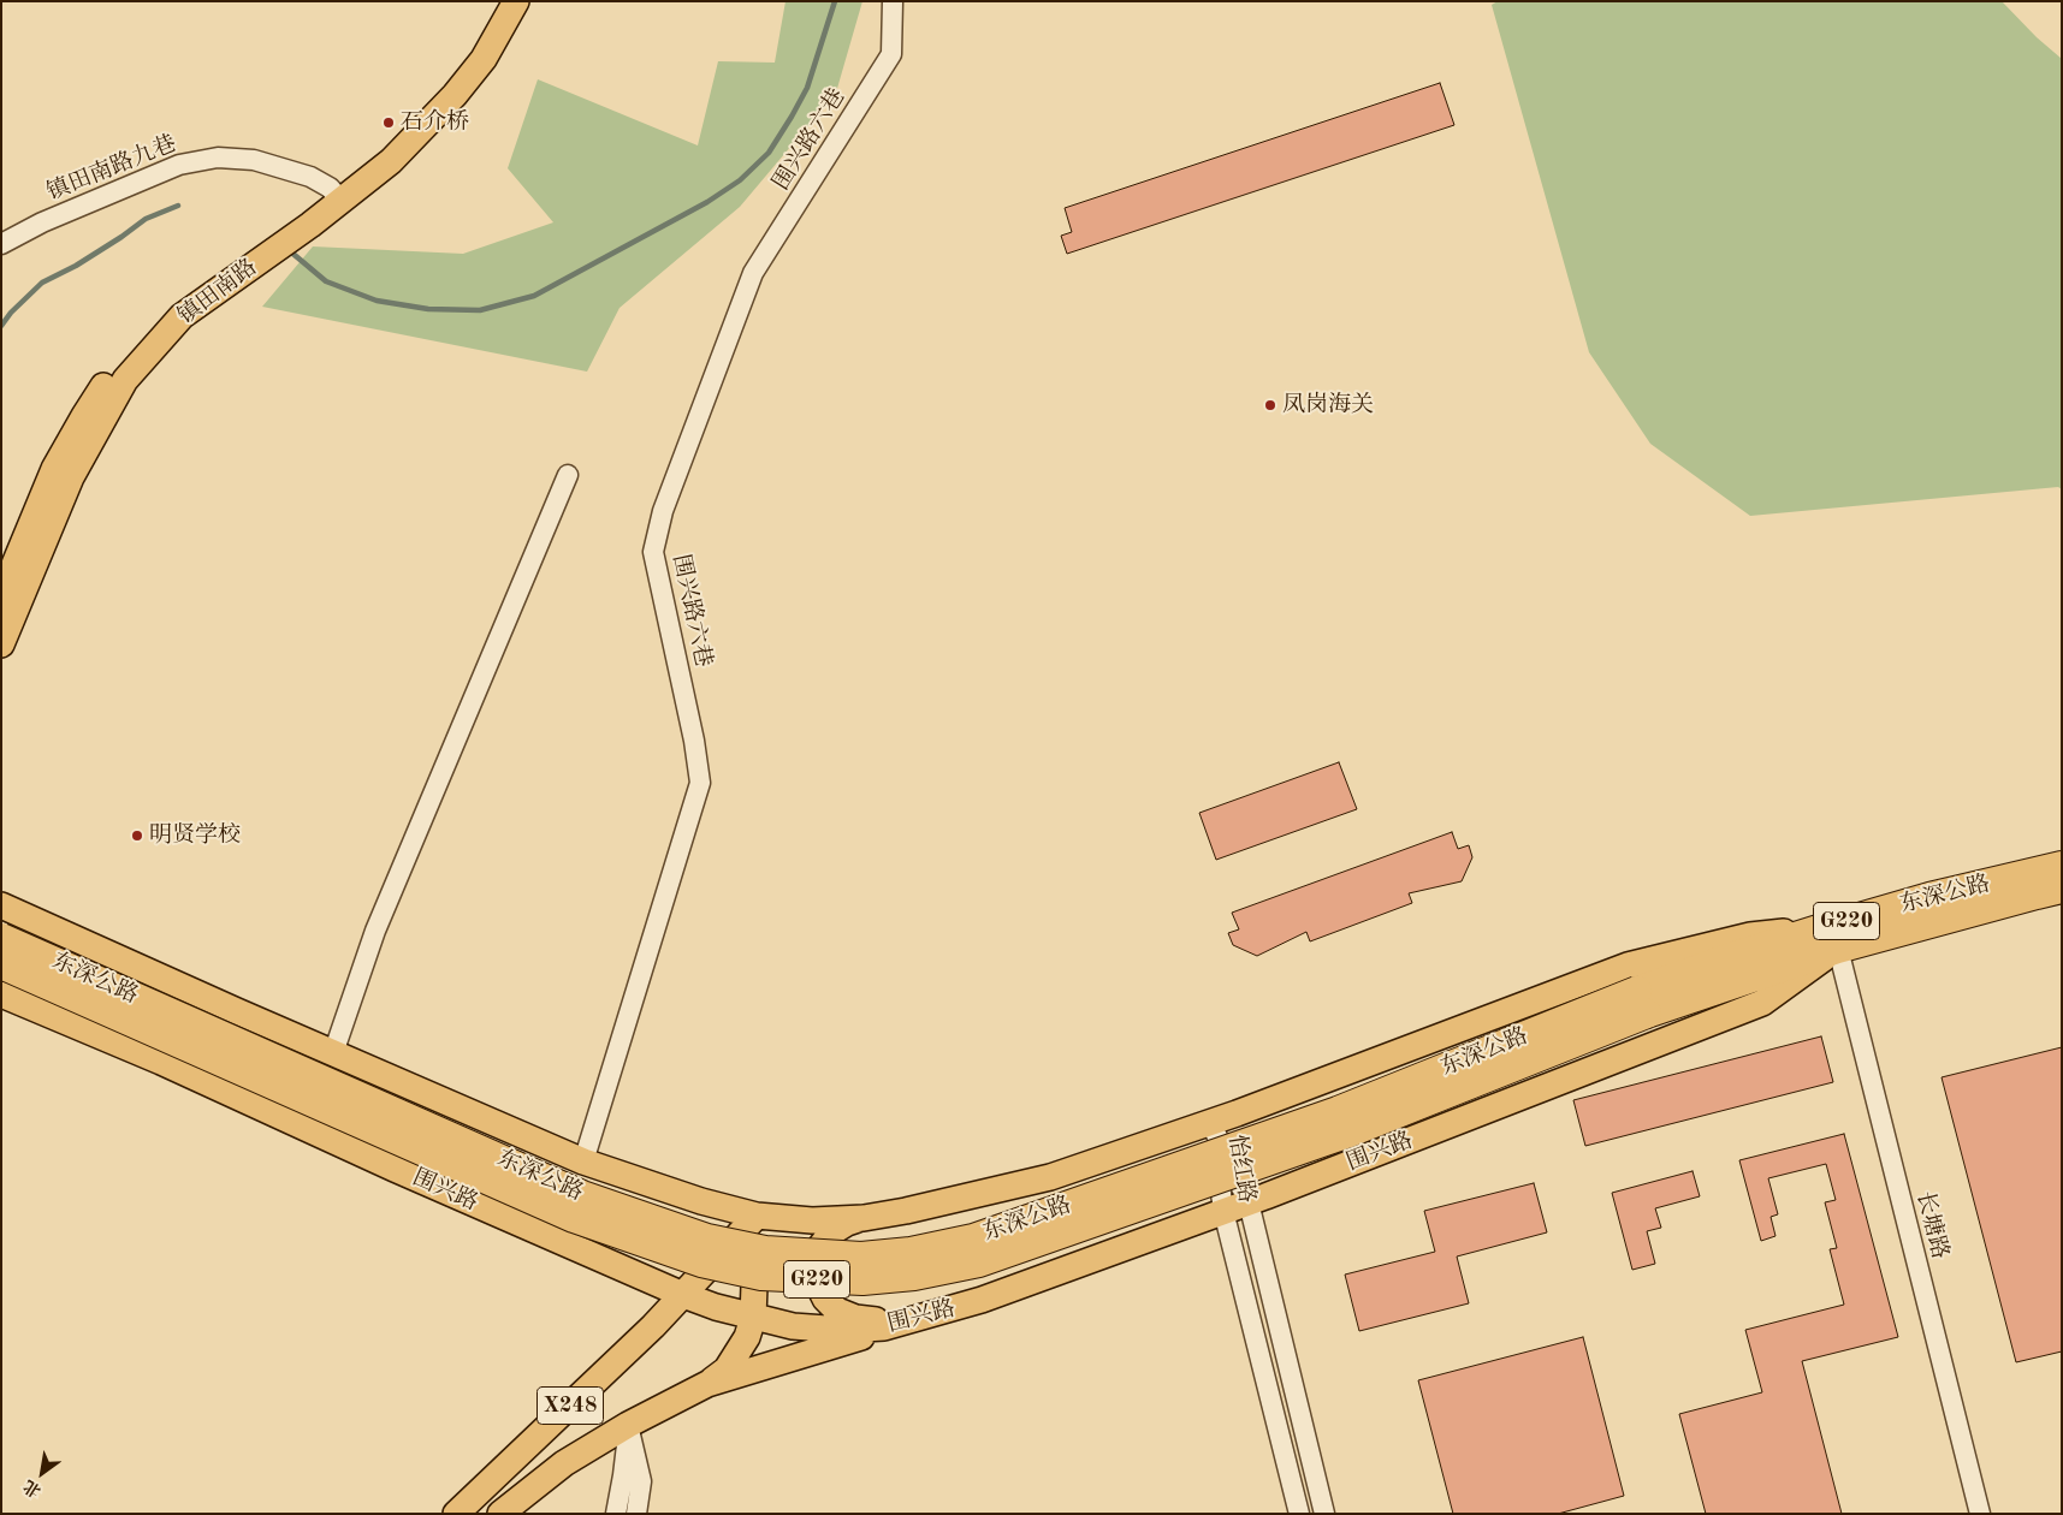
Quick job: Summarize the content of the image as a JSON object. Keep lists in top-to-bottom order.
{
  "streets": {
    "highway": ["东深公路", "G220"],
    "main road": ["镇田南路", "围兴路", "X248"],
    "street": [
      "围兴路六巷",
      "镇田南路九巷",
      "怡红路",
      "长塘路"
    ]
  },
  "crossings": [
    ["镇田南路九巷", "镇田南路"],
    ["东深公路", "围兴路"],
    ["东深公路", "长塘路"],
    ["围兴路", "怡红路"],
    ["围兴路", "长塘路"],
    ["围兴路", "X248"]
  ],
  "places": ["石介桥", "凤岗海关", "明贤学校"],
  "north": "bottom left"
}
